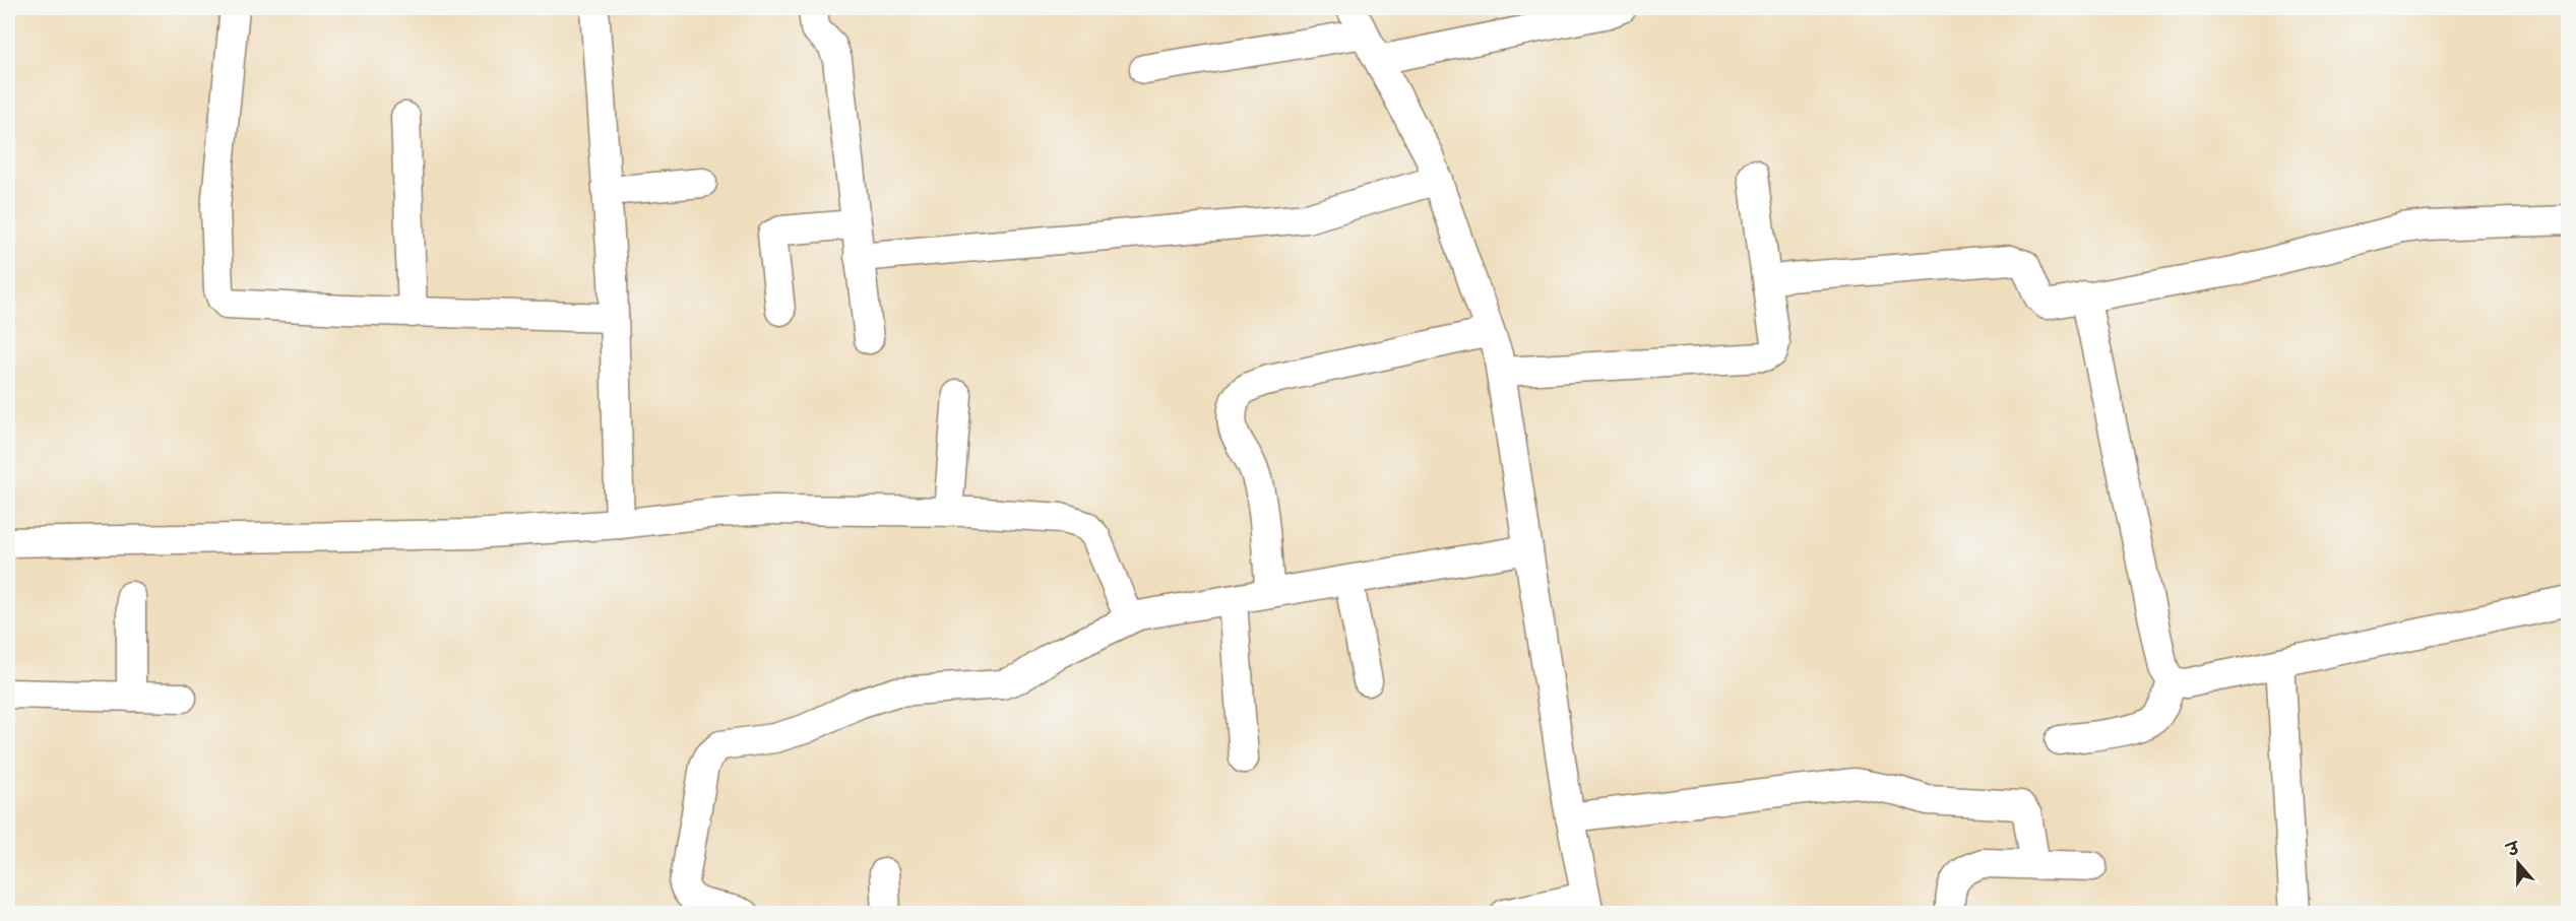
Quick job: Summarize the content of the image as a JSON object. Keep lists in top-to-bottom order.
{
  "north": "top"
}
